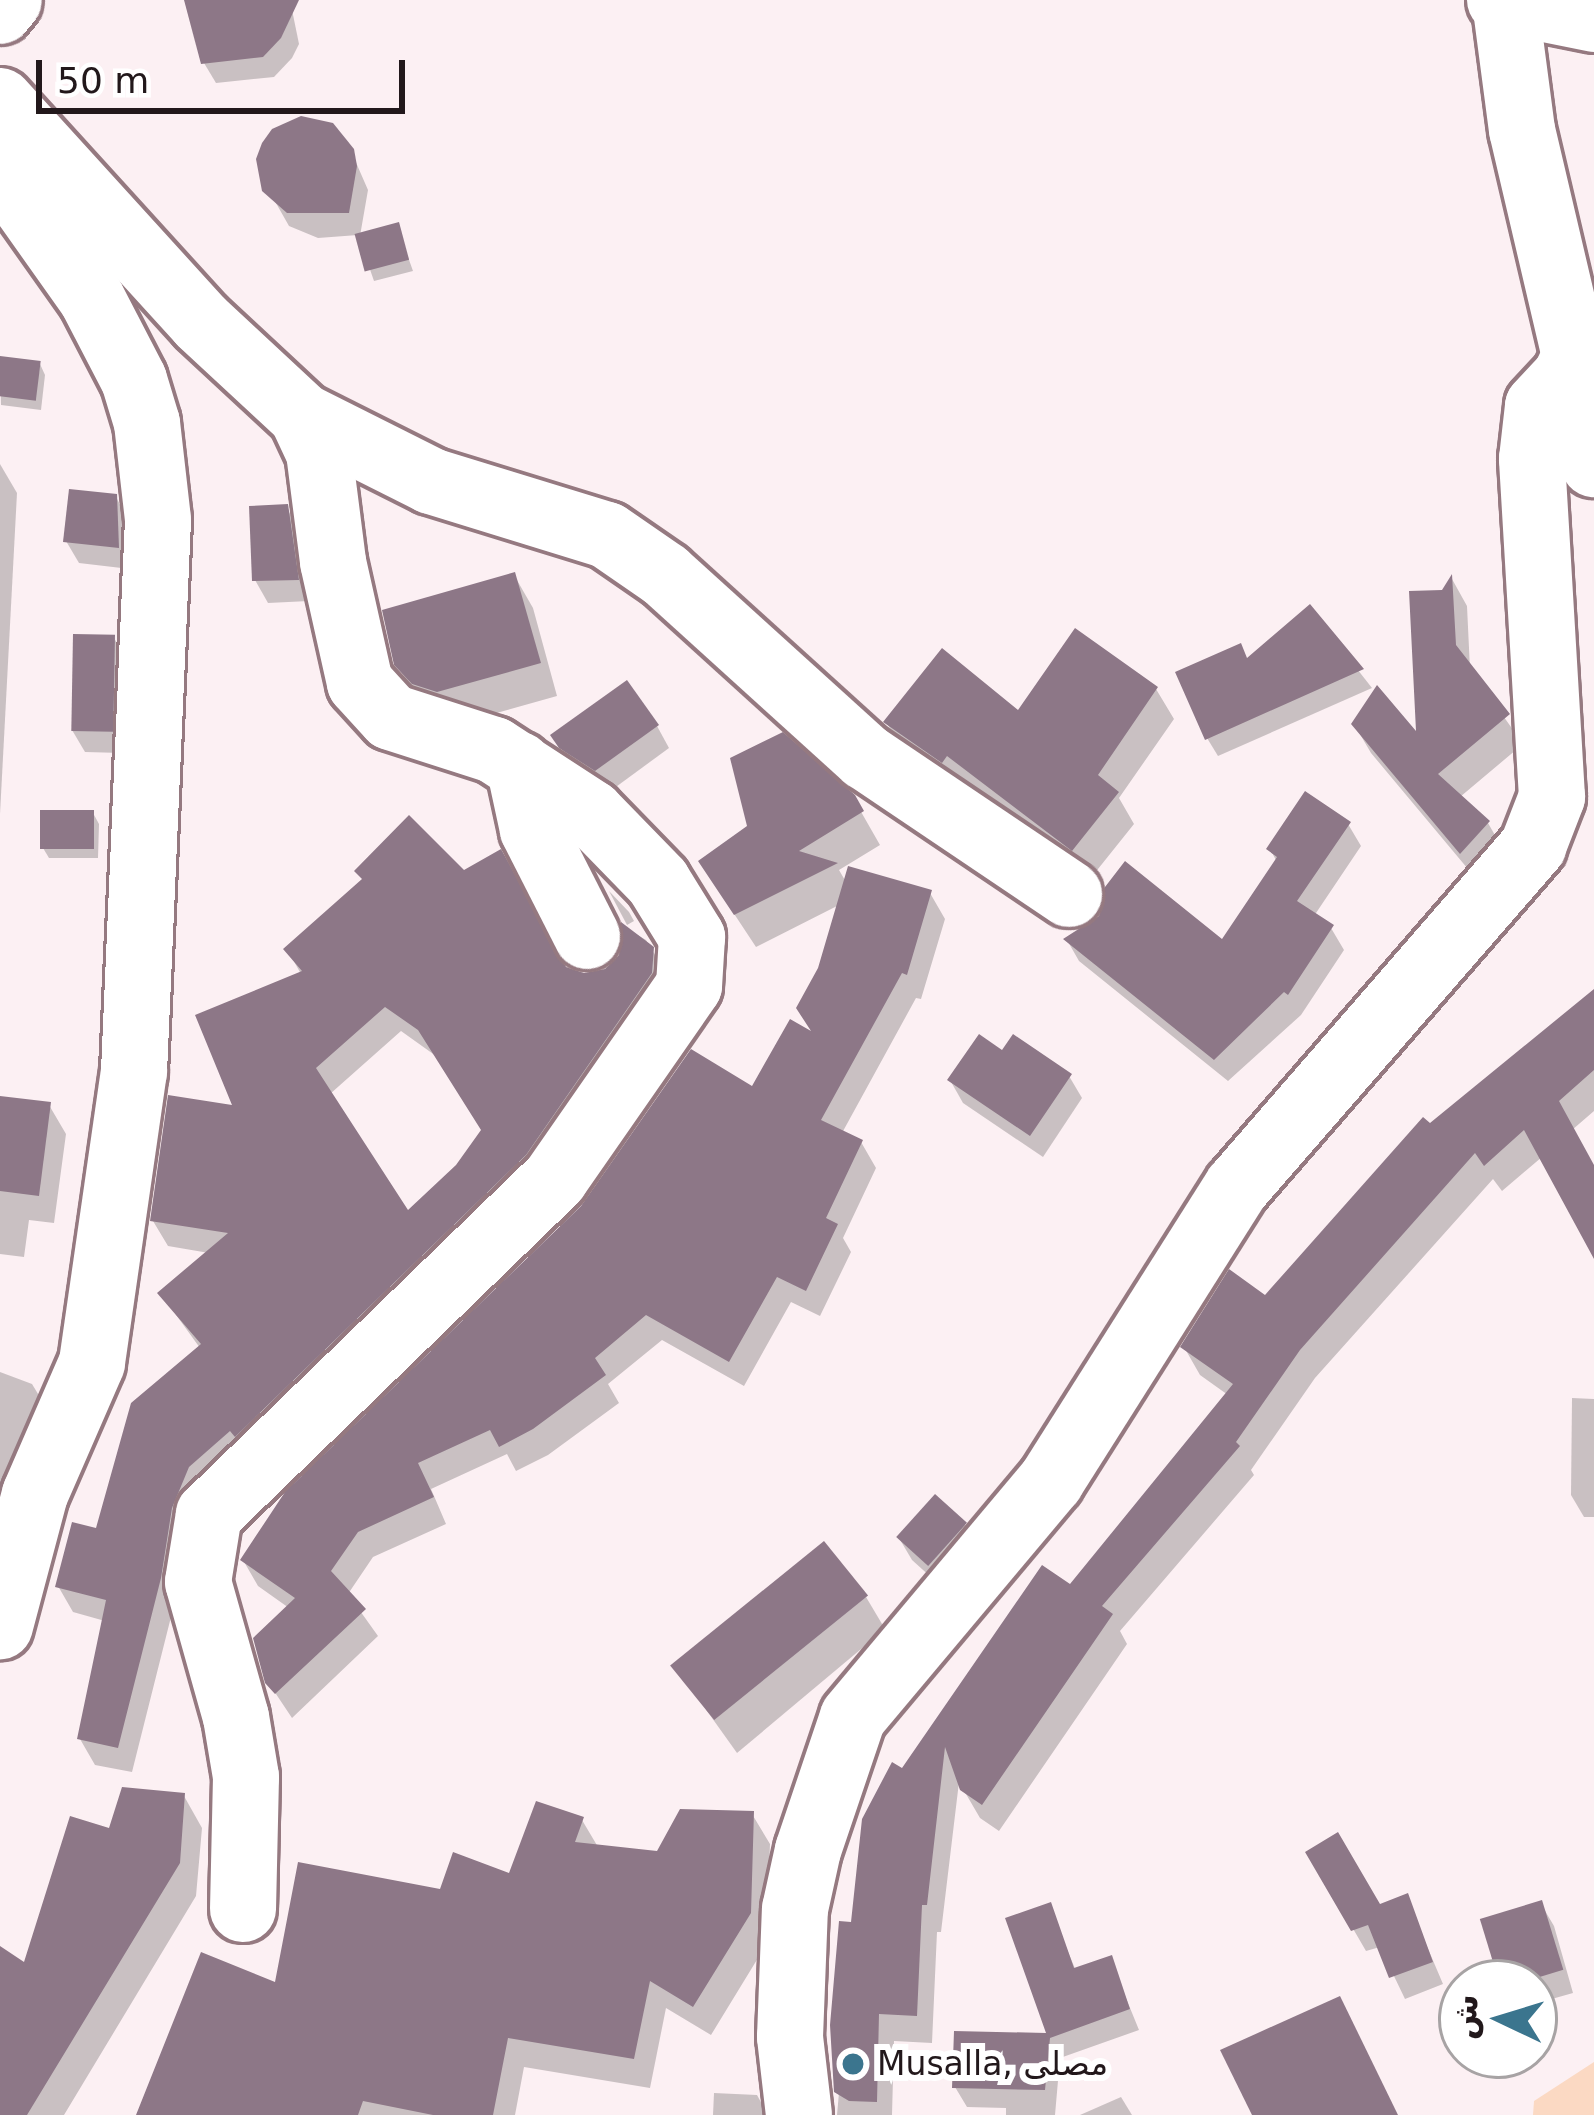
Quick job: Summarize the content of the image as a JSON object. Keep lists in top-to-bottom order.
{
  "places": ["Musalla, مصلى"],
  "scale_bar": "50 m",
  "north": "left"
}
